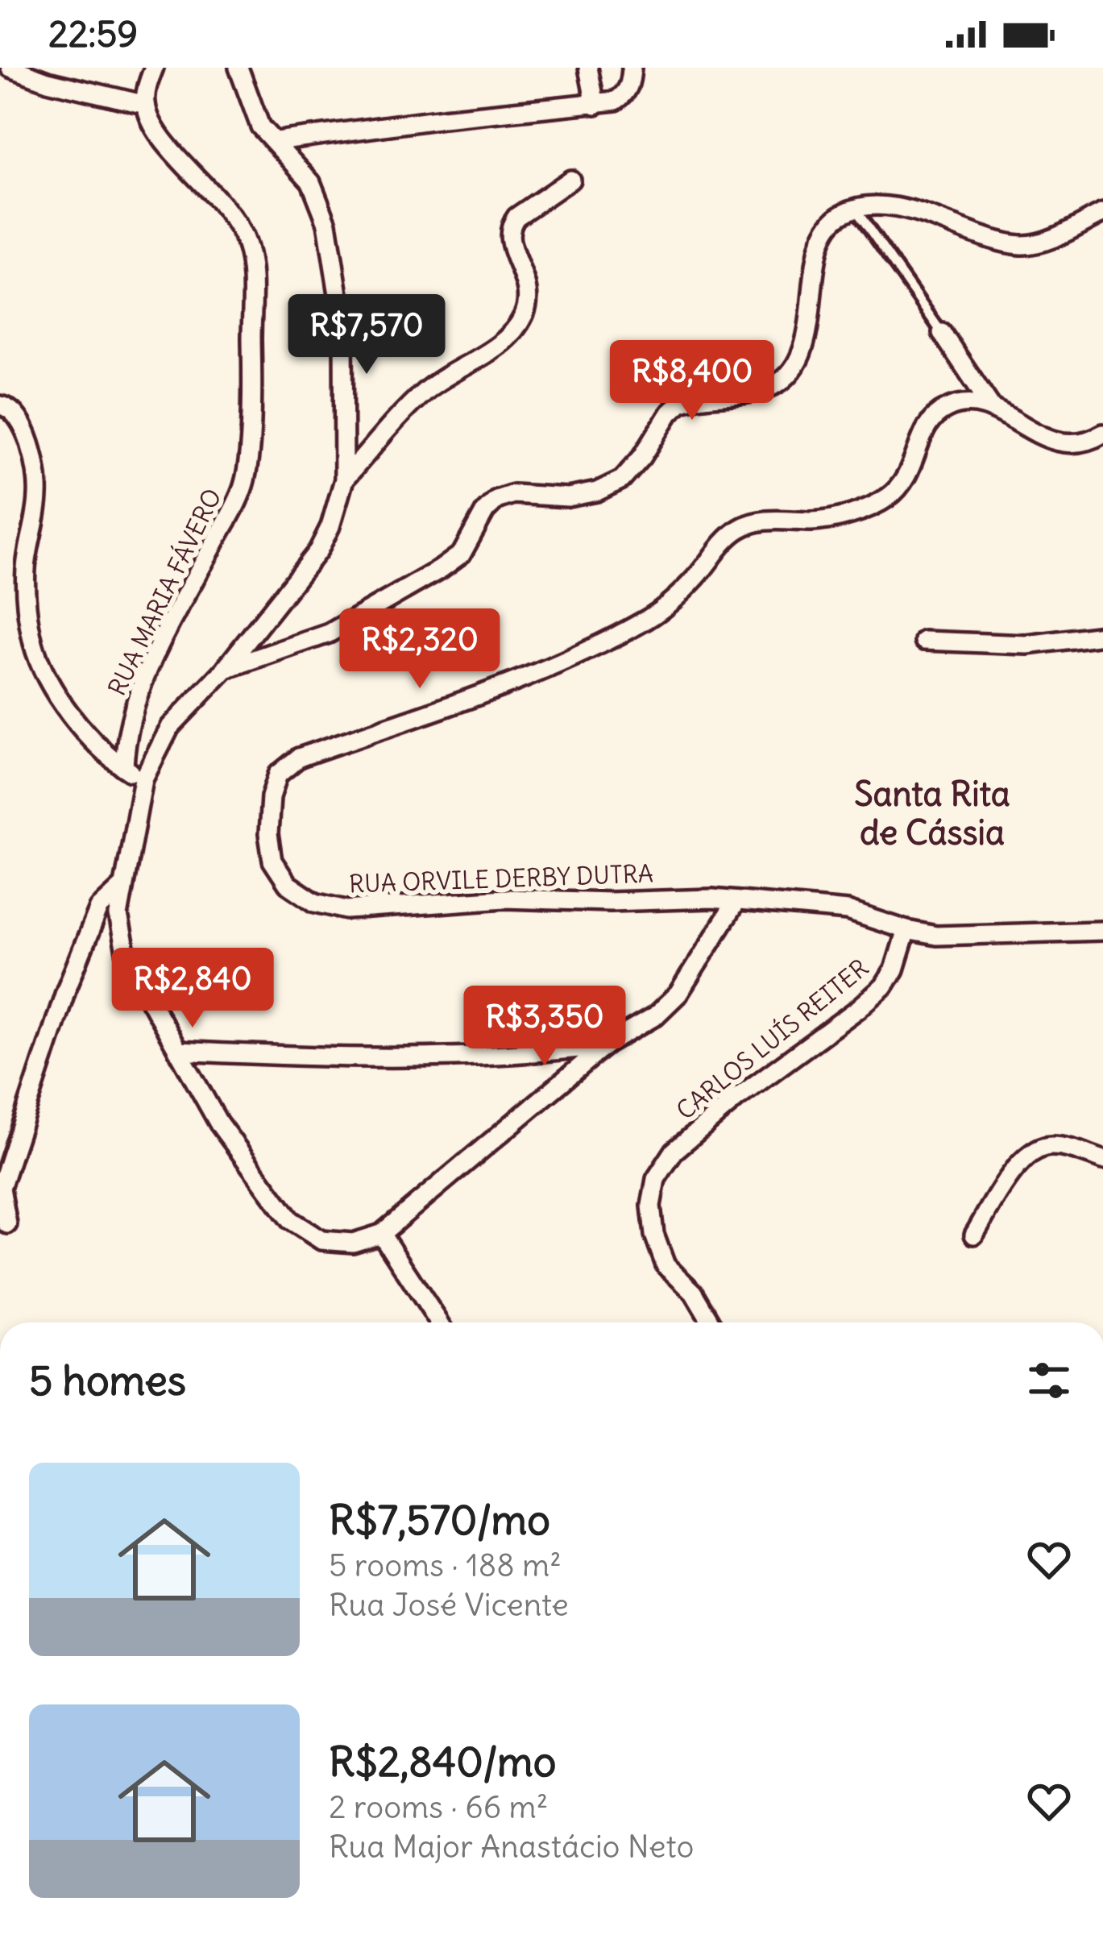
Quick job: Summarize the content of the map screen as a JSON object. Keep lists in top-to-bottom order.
{
  "streets": {
    "street": ["RUA MARIA FÁVERO", "RUA ORVILE DERBY DUTRA", "CARLOS LUÍS REITER"]
  },
  "crossings": [
    ["RUA ORVILE DERBY DUTRA", "CARLOS LUÍS REITER"]
  ],
  "districts": ["Santa Rita de Cássia"],
  "page": {
    "status": "22:59",
    "price": [
      "R$7,570",
      "R$8,400",
      "R$2,320",
      "R$2,840",
      "R$3,350"
    ],
    "heading": "5 homes",
    "list": [
      {
        "name": "R$7,570/mo",
        "note": "5 rooms · 188 m² · Rua José Vicente"
      },
      {
        "name": "R$2,840/mo",
        "note": "2 rooms · 66 m² · Rua Major Anastácio Neto"
      }
    ]
  }
}
